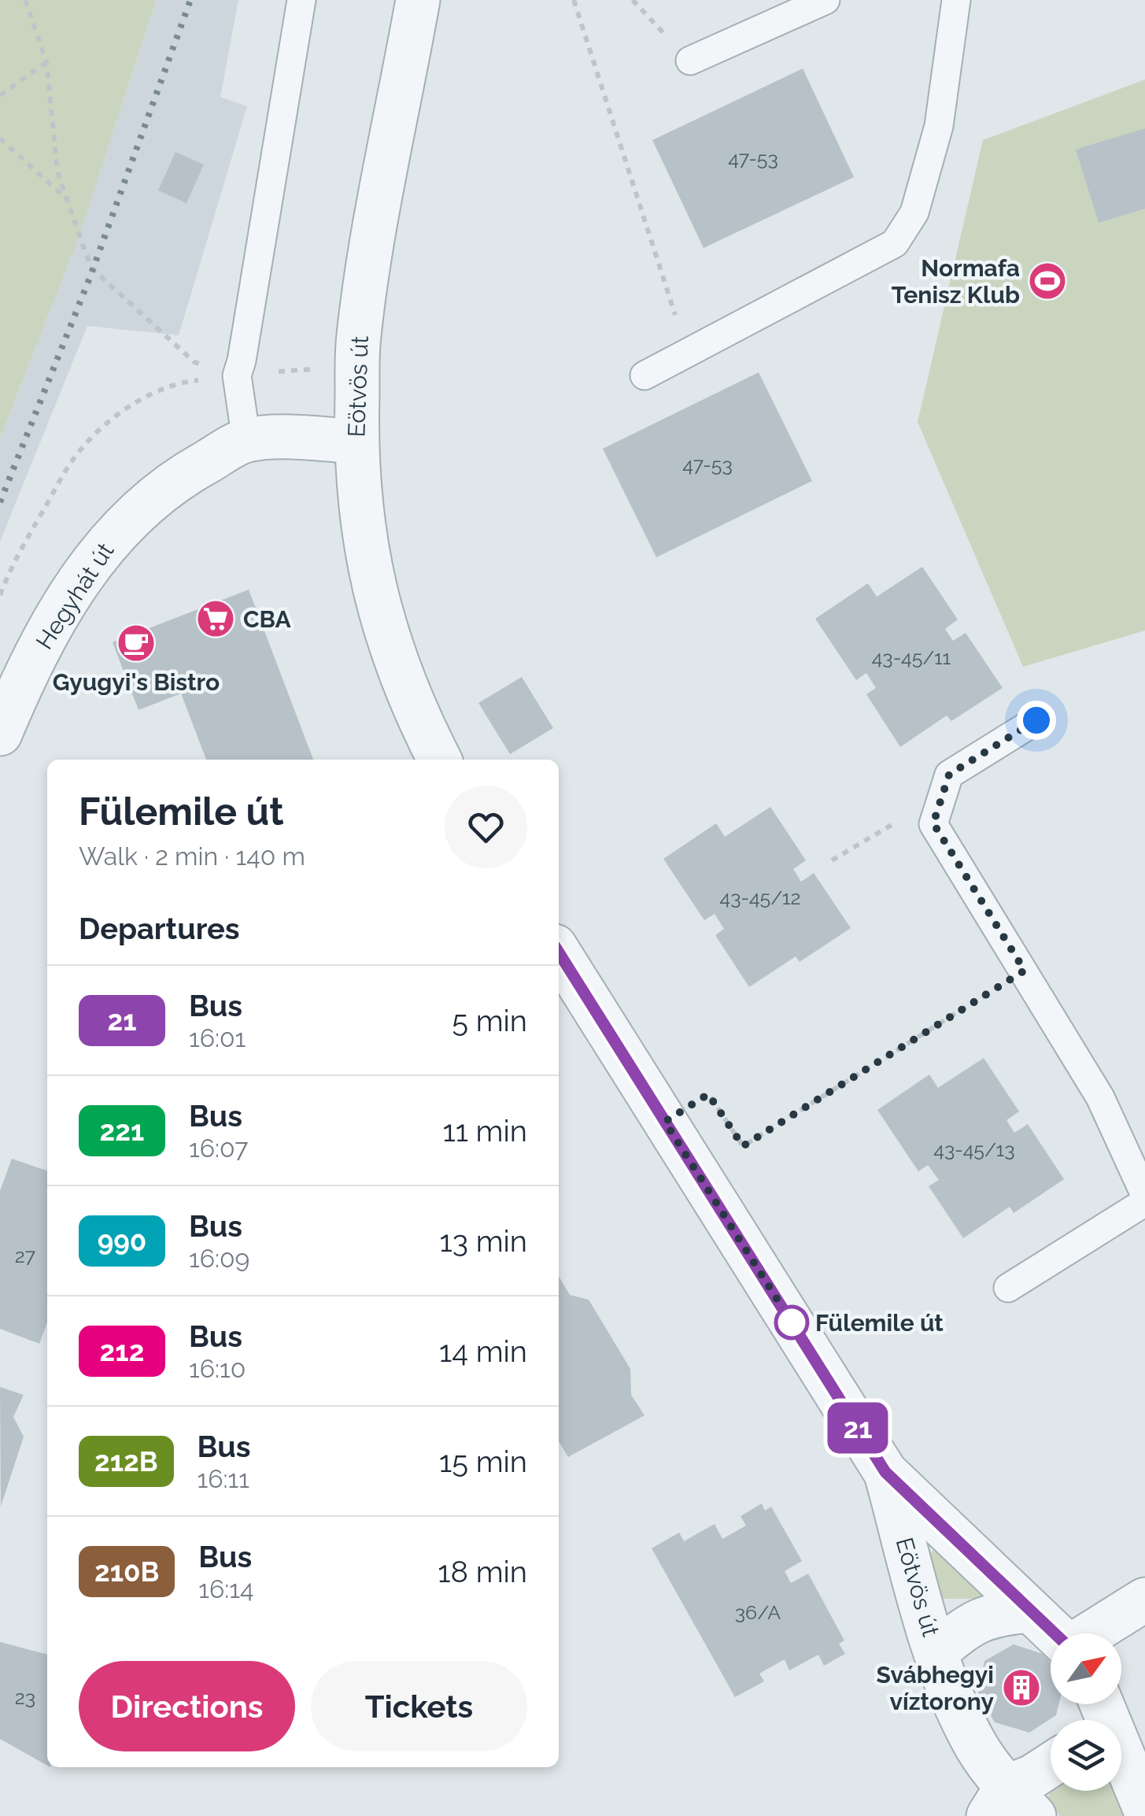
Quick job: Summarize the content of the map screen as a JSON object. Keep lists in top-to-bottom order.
{
  "streets": {
    "street": ["Eötvös út", "Hegyhát út"]
  },
  "crossings": [
    ["Eötvös út", "Hegyhát út"]
  ],
  "places": {
    "sports": ["Normafa Tenisz Klub"],
    "supermarket": ["CBA"],
    "cafe": ["Gyugyi's Bistro"],
    "other": ["Fülemile út"],
    "building": ["Svábhegyi víztorony"]
  },
  "lines": ["bus line 21"],
  "house_numbers": [
    "47-53",
    "47-53",
    "43-45/11",
    "43-45/12",
    "43-45/13",
    "27",
    "36/A",
    "23"
  ],
  "north": "top right",
  "page": {
    "on_map": "21",
    "heading": [
      ["Fülemile út", "Walk · 2 min · 140 m"],
      "Departures"
    ],
    "list": [
      {
        "mark": "21",
        "name": "Bus",
        "note": "16:01",
        "value": "5 min"
      },
      {
        "mark": "221",
        "name": "Bus",
        "note": "16:07",
        "value": "11 min"
      },
      {
        "mark": "990",
        "name": "Bus",
        "note": "16:09",
        "value": "13 min"
      },
      {
        "mark": "212",
        "name": "Bus",
        "note": "16:10",
        "value": "14 min"
      },
      {
        "mark": "212B",
        "name": "Bus",
        "note": "16:11",
        "value": "15 min"
      },
      {
        "mark": "210B",
        "name": "Bus",
        "note": "16:14",
        "value": "18 min"
      }
    ],
    "buttons": ["Directions", "Tickets"]
  }
}
